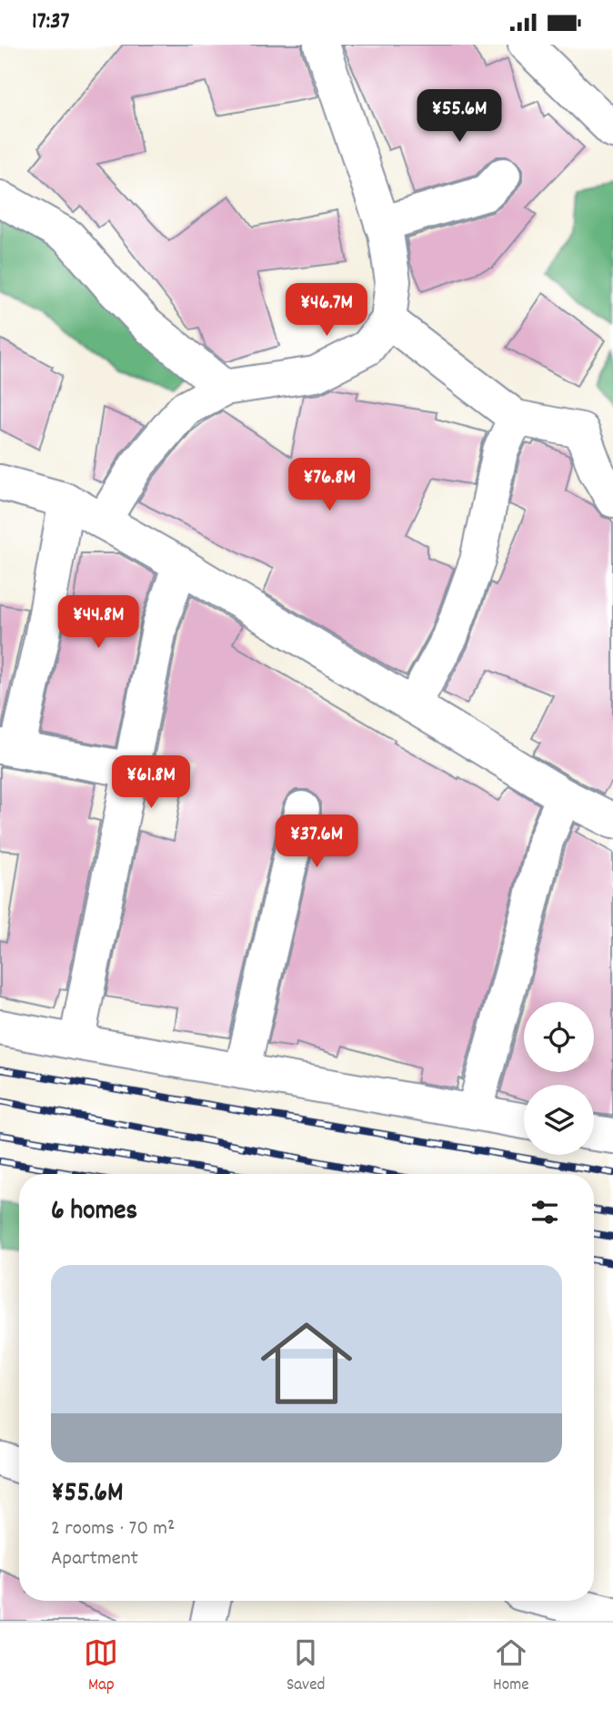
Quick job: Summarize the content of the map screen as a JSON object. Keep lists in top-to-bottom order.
{
  "page": {
    "status": "17:37",
    "price": [
      "¥55.6M",
      "¥46.7M",
      "¥76.8M",
      "¥44.8M",
      "¥61.8M",
      "¥37.6M"
    ],
    "heading": "6 homes",
    "list": [
      {
        "name": "¥55.6M",
        "note": "2 rooms · 70 m² · Apartment"
      }
    ],
    "tabs": ["Map", "Saved", "Home"]
  }
}
